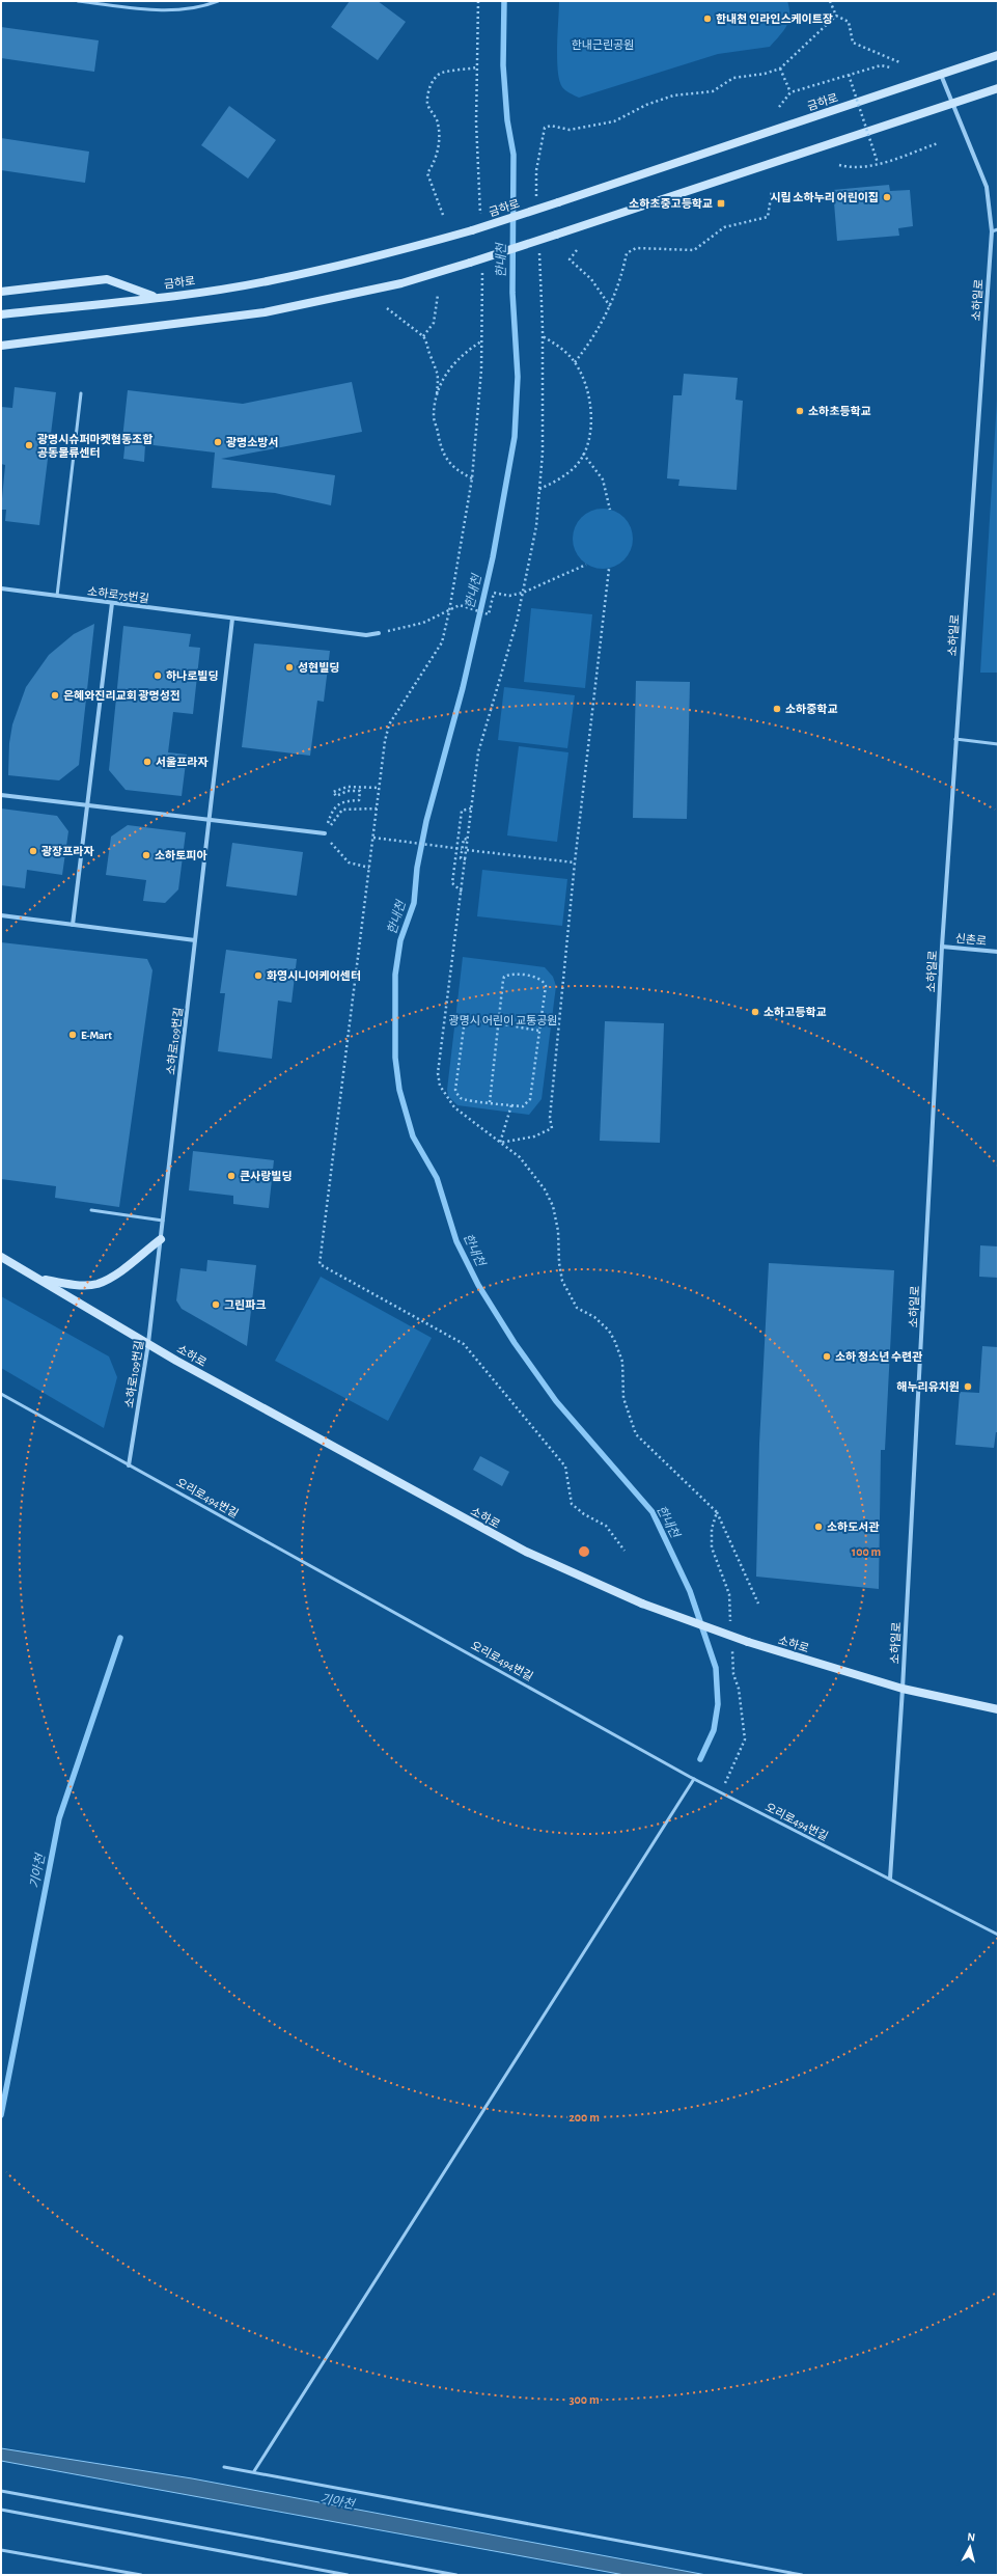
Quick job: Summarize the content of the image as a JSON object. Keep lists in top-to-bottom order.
{
  "streets": {
    "main road": ["금하로", "소하로"],
    "street": [
      "소하일로",
      "소하로75번길",
      "신촌로",
      "소하로109번길"
    ],
    "lane": ["오리로494번길"]
  },
  "crossings": [
    ["금하로", "소하일로"],
    ["소하일로", "신촌로"],
    ["소하일로", "소하로"],
    ["소하일로", "오리로494번길"],
    ["소하로75번길", "소하로109번길"],
    ["소하로109번길", "소하로"],
    ["소하로109번길", "오리로494번길"]
  ],
  "water": ["한내천", "기아천"],
  "parks": ["한내근린공원", "광명시 어린이 교통공원"],
  "places": {
    "other": [
      "한내천 인라인스케이트장",
      "시립 소하누리 어린이집",
      "소하초등학교",
      "광명소방서",
      "광명시슈퍼마켓협동조합 공동물류센터",
      "성현빌딩",
      "하나로빌딩",
      "은혜와진리교회 광명성전",
      "소하중학교",
      "서울프라자",
      "광장프라자",
      "소하토피아",
      "화영시니어케어센터",
      "소하고등학교",
      "E-Mart",
      "큰사랑빌딩",
      "그린파크",
      "소하 청소년 수련관",
      "해누리유치원",
      "소하도서관"
    ],
    "transit": ["소하초중고등학교"]
  },
  "north": "top",
  "rings": ["100 m", "200 m", "300 m"]
}
